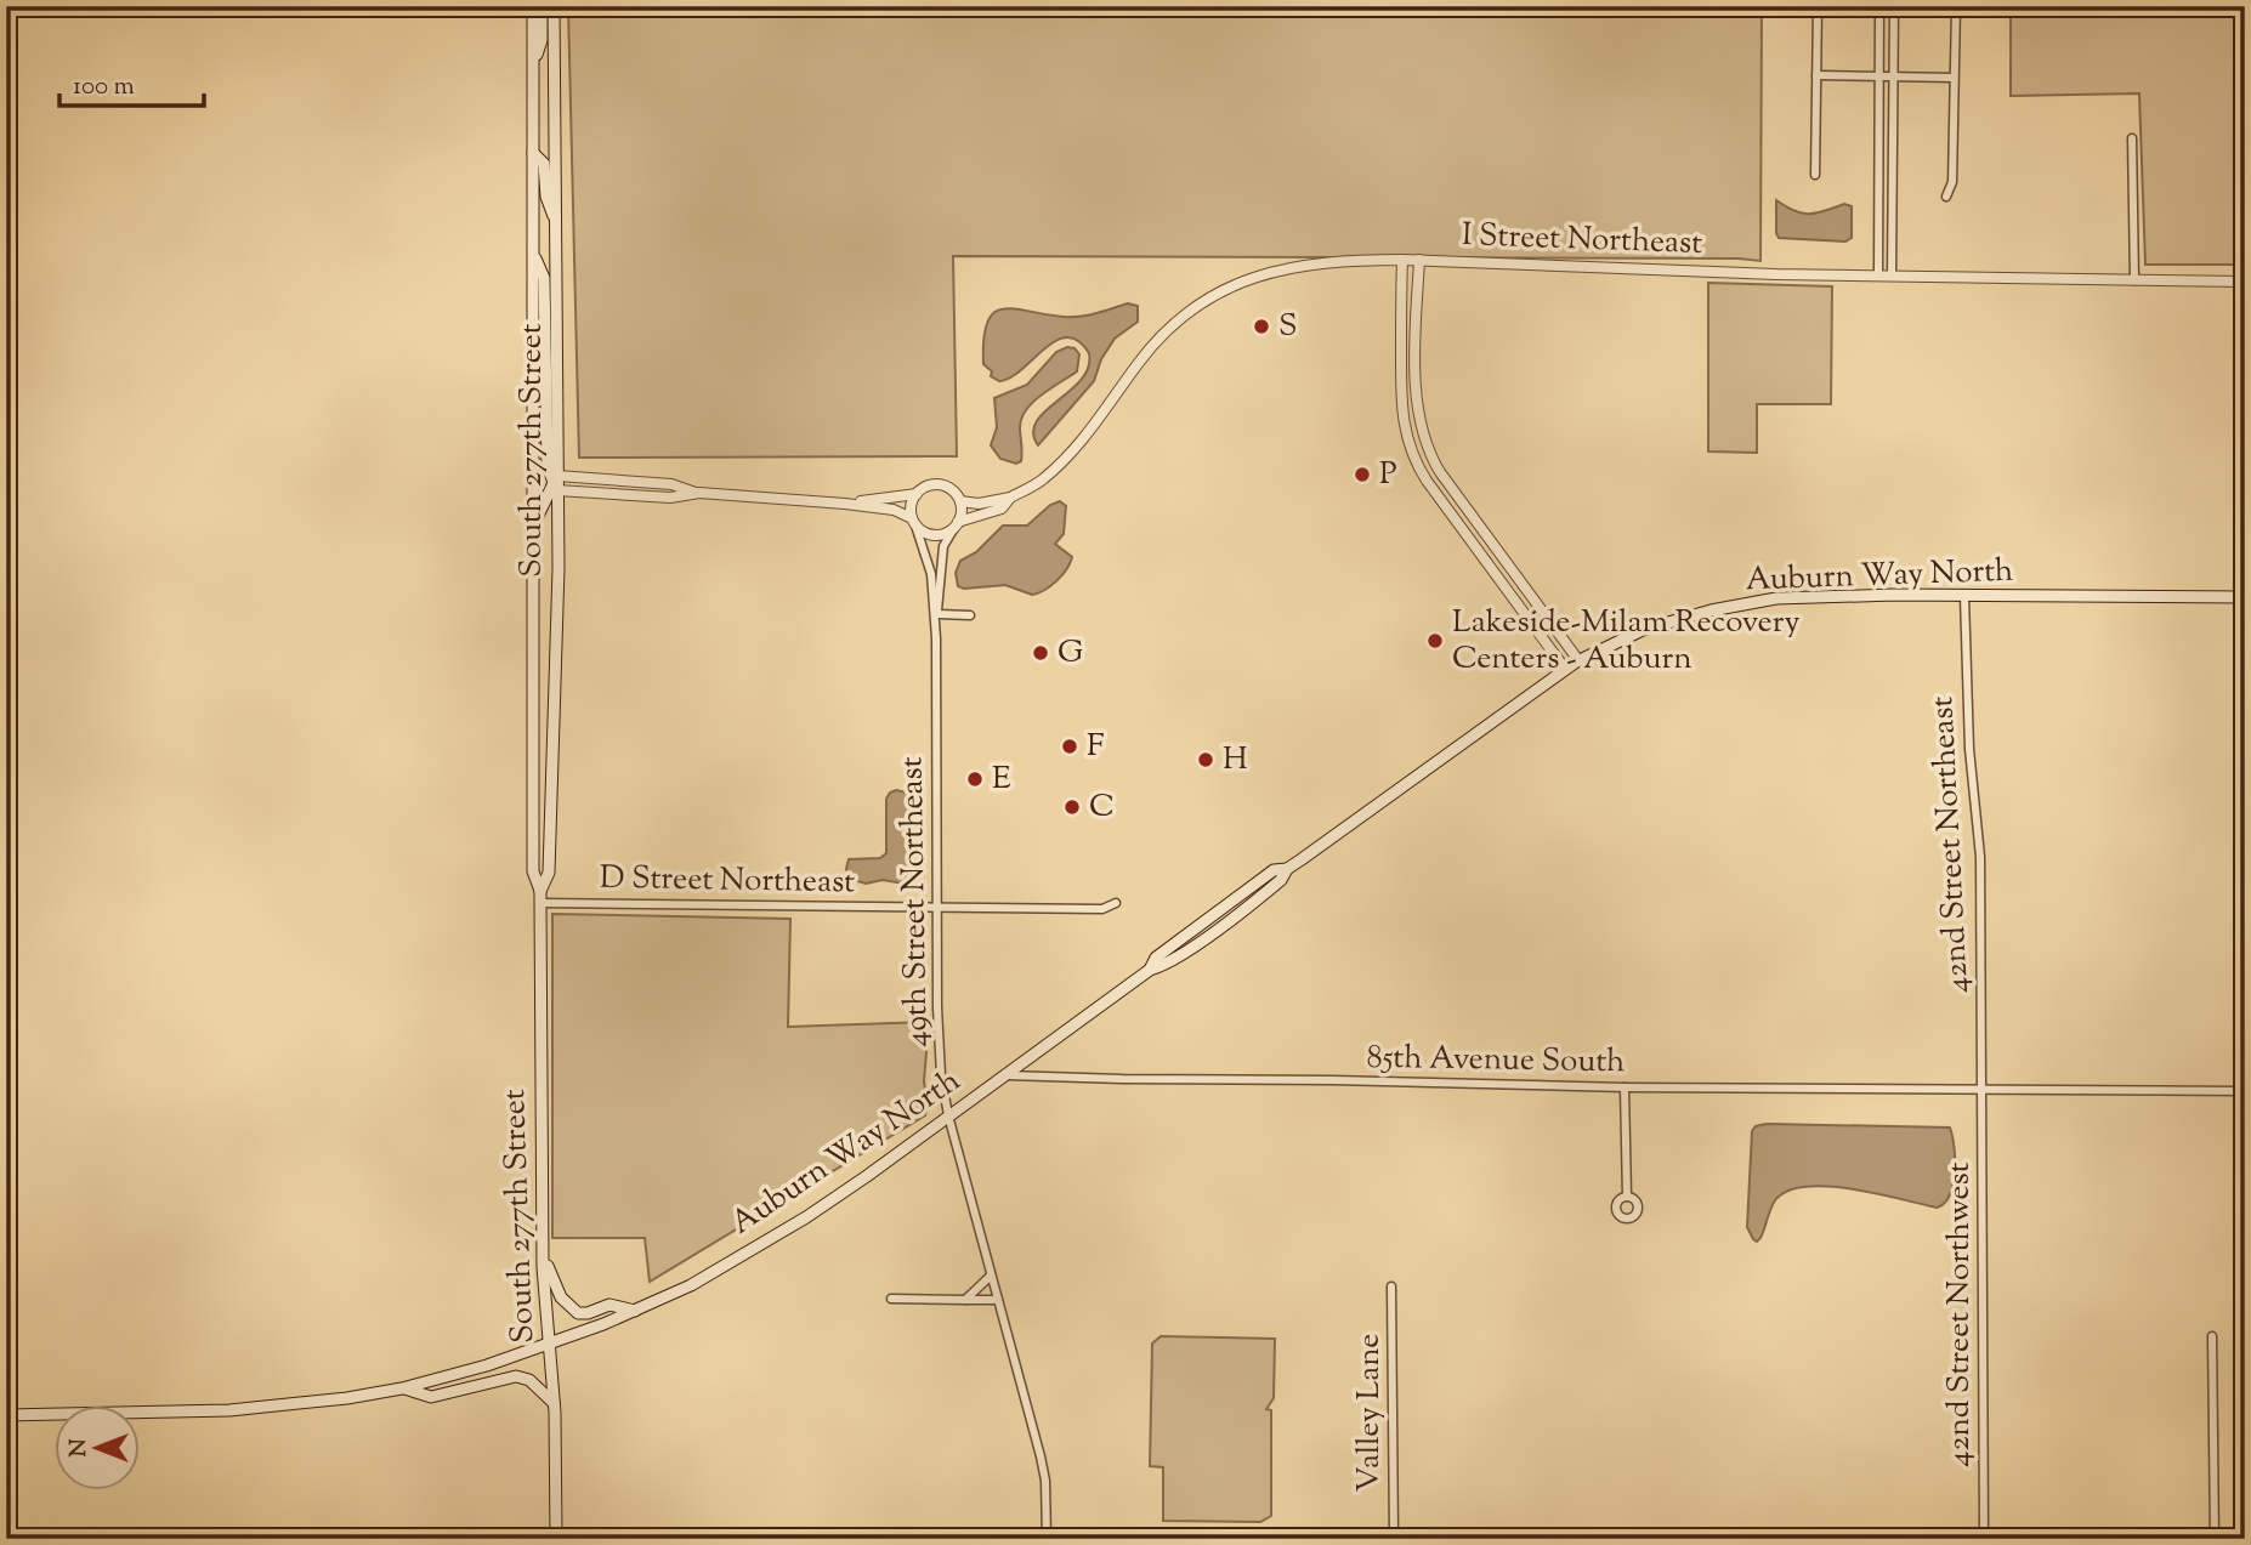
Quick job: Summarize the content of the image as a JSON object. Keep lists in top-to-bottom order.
{
  "streets": {
    "main road": ["South 277th Street", "Auburn Way North"],
    "street": [
      "I Street Northeast",
      "42nd Street Northeast",
      "D Street Northeast",
      "49th Street Northeast",
      "85th Avenue South",
      "42nd Street Northwest",
      "Valley Lane"
    ]
  },
  "crossings": [
    ["I Street Northeast", "49th Street Northeast"],
    ["South 277th Street", "Auburn Way North"],
    ["South 277th Street", "D Street Northeast"],
    ["Auburn Way North", "42nd Street Northeast"],
    ["Auburn Way North", "49th Street Northeast"],
    ["Auburn Way North", "85th Avenue South"],
    ["42nd Street Northeast", "85th Avenue South"],
    ["42nd Street Northeast", "42nd Street Northwest"],
    ["D Street Northeast", "49th Street Northeast"],
    ["85th Avenue South", "42nd Street Northwest"]
  ],
  "places": [
    "S",
    "P",
    "Lakeside-Milam Recovery Centers - Auburn",
    "G",
    "F",
    "H",
    "E",
    "C"
  ],
  "scale_bar": "100 m",
  "north": "left"
}
